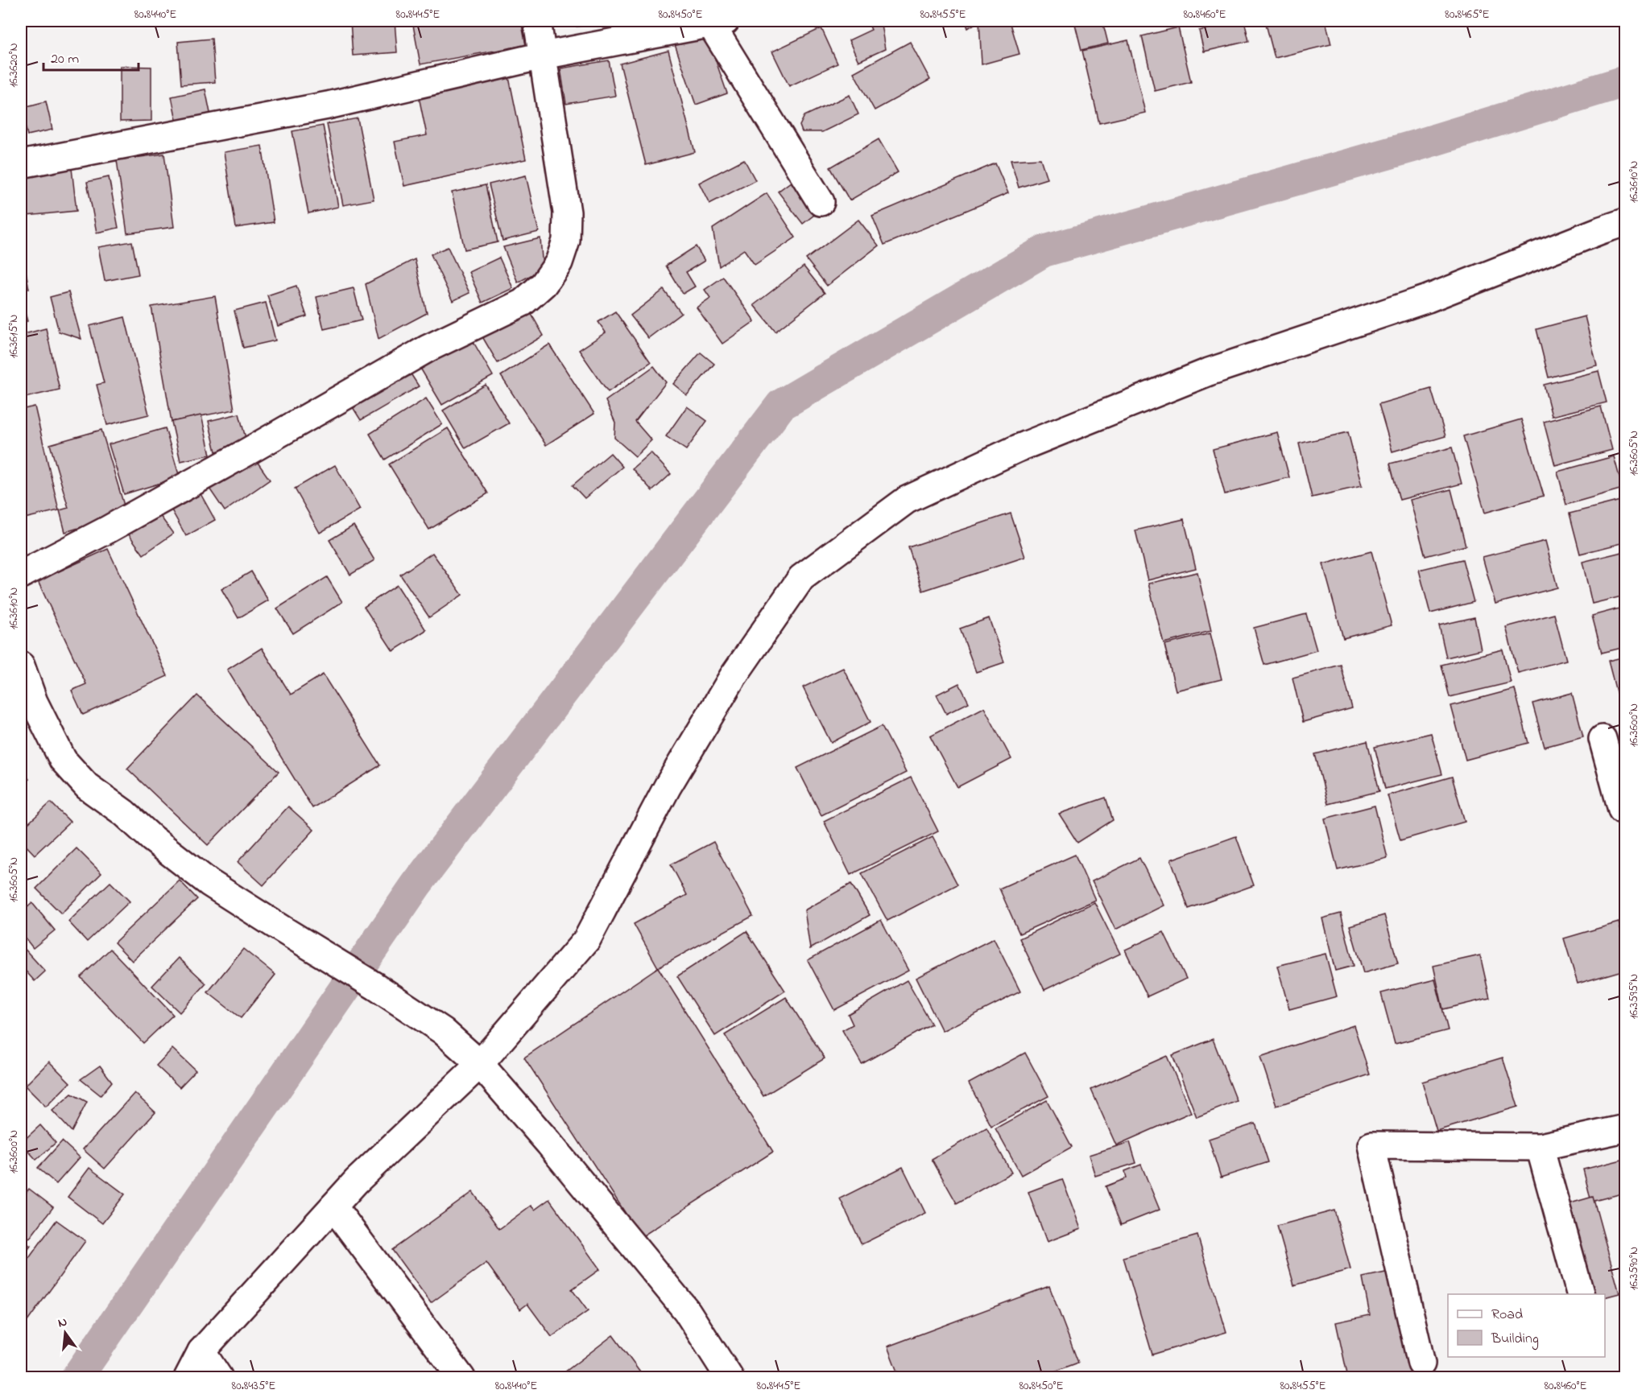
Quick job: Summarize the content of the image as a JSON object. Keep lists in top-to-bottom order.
{
  "legend": ["Road", "Building"],
  "scale_bar": "20 m",
  "north": "top",
  "coordinates": [
    "80.8440°E",
    "80.8445°E",
    "80.8450°E",
    "80.8455°E",
    "80.8460°E",
    "80.8465°E",
    "16.3620°N",
    "16.3610°N",
    "16.3615°N",
    "16.3605°N",
    "16.3600°N",
    "16.3595°N",
    "16.3590°N",
    "80.8435°E"
  ]
}
